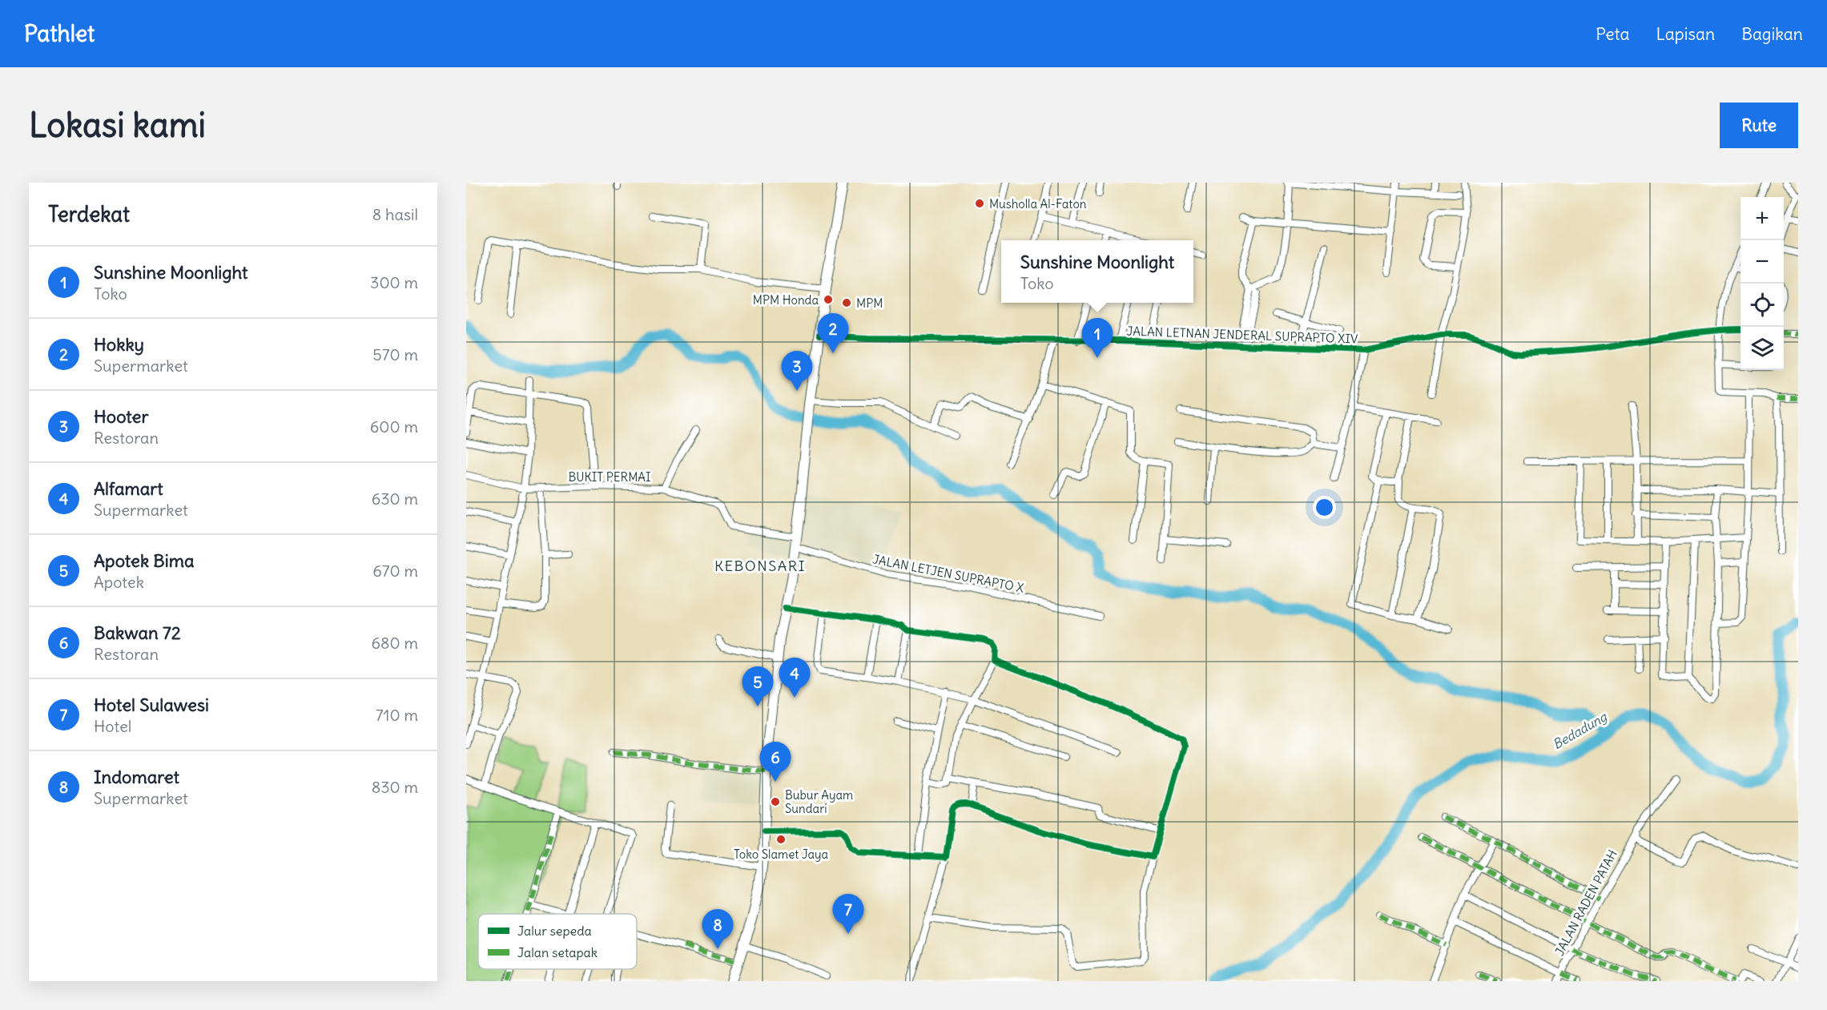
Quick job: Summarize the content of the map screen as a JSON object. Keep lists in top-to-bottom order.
{
  "streets": {
    "street": [
      "JALAN LETNAN JENDERAL SUPRAPTO XIV",
      "BUKIT PERMAI",
      "JALAN LETJEN SUPRAPTO X",
      "JALAN RADEN PATAH"
    ]
  },
  "districts": ["KEBONSARI"],
  "water": ["Bedadung"],
  "places": [
    "Musholla Al-Faton",
    "MPM Honda",
    "MPM",
    "Bubur Ayam Sundari",
    "Toko Slamet Jaya"
  ],
  "legend": ["Jalur sepeda", "Jalan setapak"],
  "page": {
    "header": "Pathlet",
    "nav": ["Peta", "Lapisan", "Bagikan"],
    "buttons": "Rute",
    "title": "Lokasi kami",
    "heading": ["Terdekat", "8 hasil"],
    "map_buttons": ["+", "−"],
    "popup": ["Sunshine Moonlight", "Toko"],
    "list": [
      {
        "mark": "1",
        "name": "Sunshine Moonlight",
        "note": "Toko",
        "value": "300 m"
      },
      {
        "mark": "2",
        "name": "Hokky",
        "note": "Supermarket",
        "value": "570 m"
      },
      {
        "mark": "3",
        "name": "Hooter",
        "note": "Restoran",
        "value": "600 m"
      },
      {
        "mark": "4",
        "name": "Alfamart",
        "note": "Supermarket",
        "value": "630 m"
      },
      {
        "mark": "5",
        "name": "Apotek Bima",
        "note": "Apotek",
        "value": "670 m"
      },
      {
        "mark": "6",
        "name": "Bakwan 72",
        "note": "Restoran",
        "value": "680 m"
      },
      {
        "mark": "7",
        "name": "Hotel Sulawesi",
        "note": "Hotel",
        "value": "710 m"
      },
      {
        "mark": "8",
        "name": "Indomaret",
        "note": "Supermarket",
        "value": "830 m"
      }
    ],
    "pins": [
      "2",
      "1",
      "3",
      "4",
      "5",
      "6",
      "7",
      "8"
    ]
  }
}
